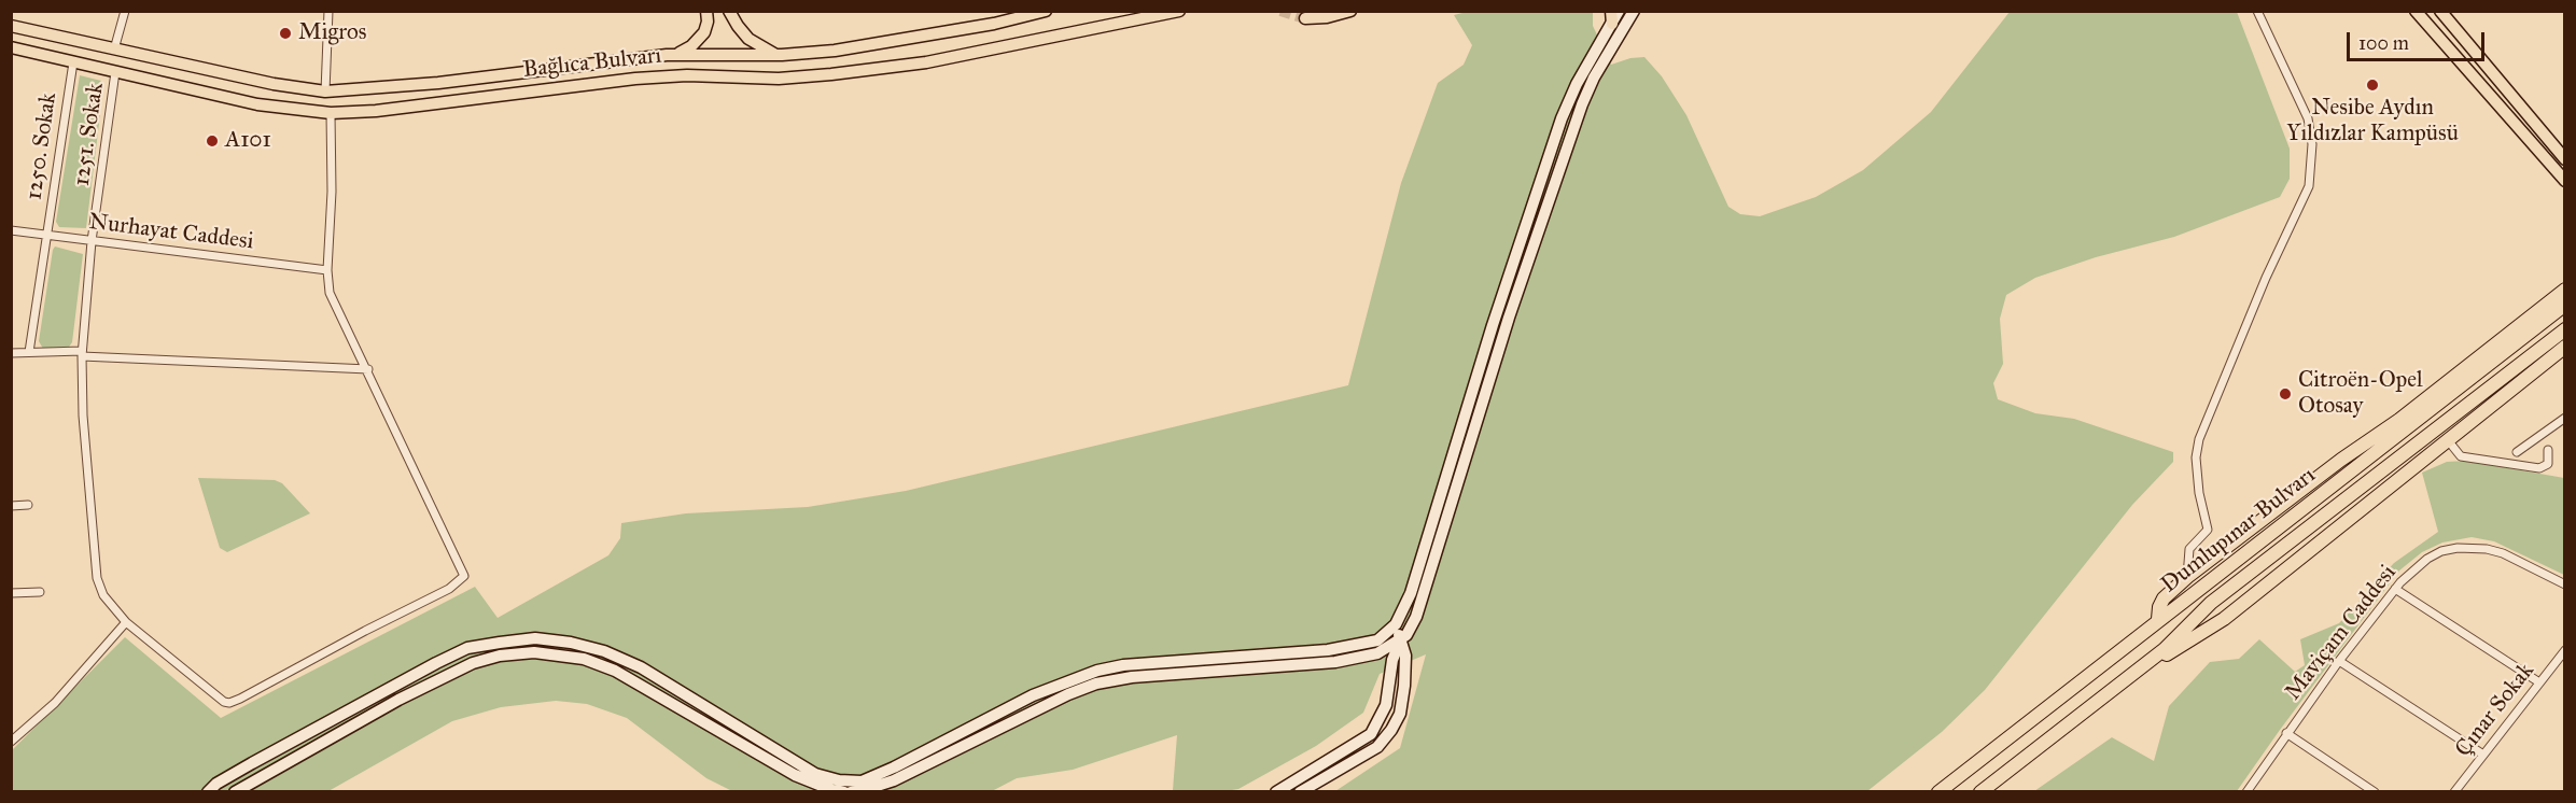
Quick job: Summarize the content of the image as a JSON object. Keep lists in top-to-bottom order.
{
  "streets": {
    "highway": ["Dumlupınar Bulvarı"],
    "main road": ["Bağlıca Bulvarı"],
    "street": [
      "1251. Sokak",
      "1250. Sokak",
      "Nurhayat Caddesi",
      "Maviçam Caddesi",
      "Çınar Sokak"
    ]
  },
  "crossings": [
    ["Bağlıca Bulvarı", "1251. Sokak"],
    ["Bağlıca Bulvarı", "1250. Sokak"],
    ["1251. Sokak", "Nurhayat Caddesi"],
    ["1250. Sokak", "Nurhayat Caddesi"]
  ],
  "places": [
    "Migros",
    "Nesibe Aydın Yıldızlar Kampüsü",
    "A101",
    "Citroën-Opel Otosay"
  ],
  "scale_bar": "100 m"
}
